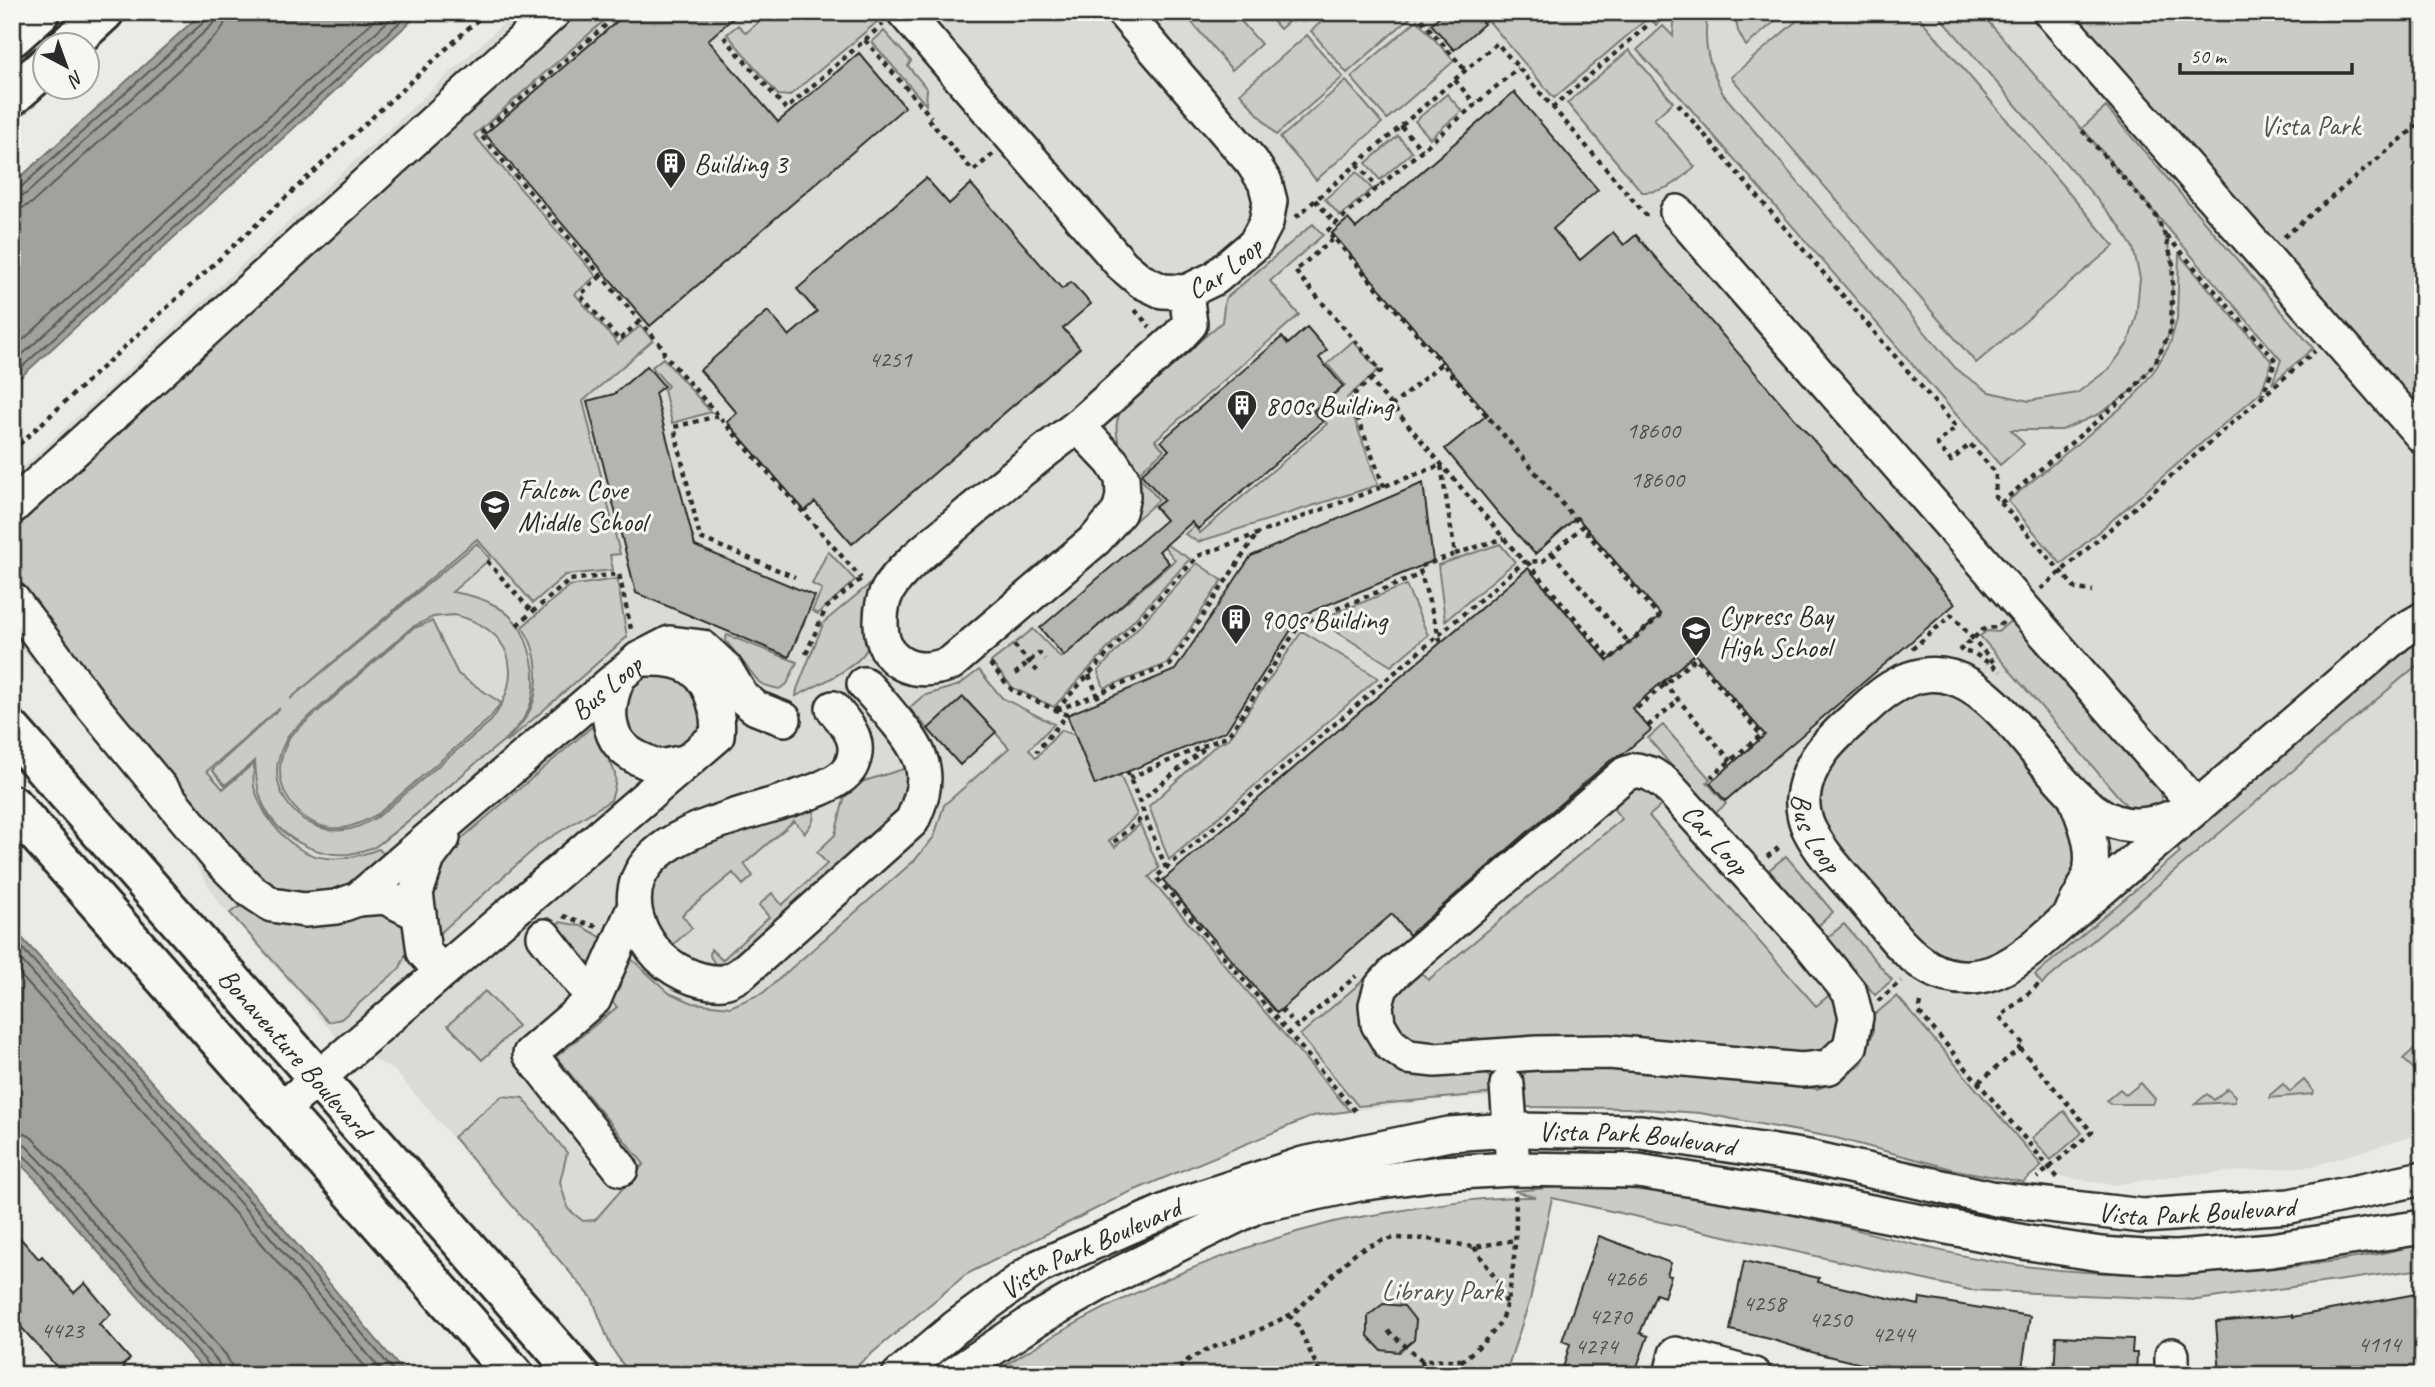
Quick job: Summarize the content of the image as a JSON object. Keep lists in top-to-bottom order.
{
  "streets": {
    "main road": ["Bonaventure Boulevard"],
    "street": ["Car Loop", "Bus Loop", "Vista Park Boulevard"]
  },
  "parks": ["Vista Park", "Library Park"],
  "places": {
    "building": ["Building 3", "800s Building", "900s Building"],
    "school or university": ["Falcon Cove Middle School", "Cypress Bay High School"]
  },
  "house_numbers": [
    "4251",
    "18600",
    "18600",
    "4266",
    "4258",
    "4270",
    "4250",
    "4423",
    "4244",
    "4114",
    "4274"
  ],
  "scale_bar": "50 m",
  "north": "bottom right"
}
